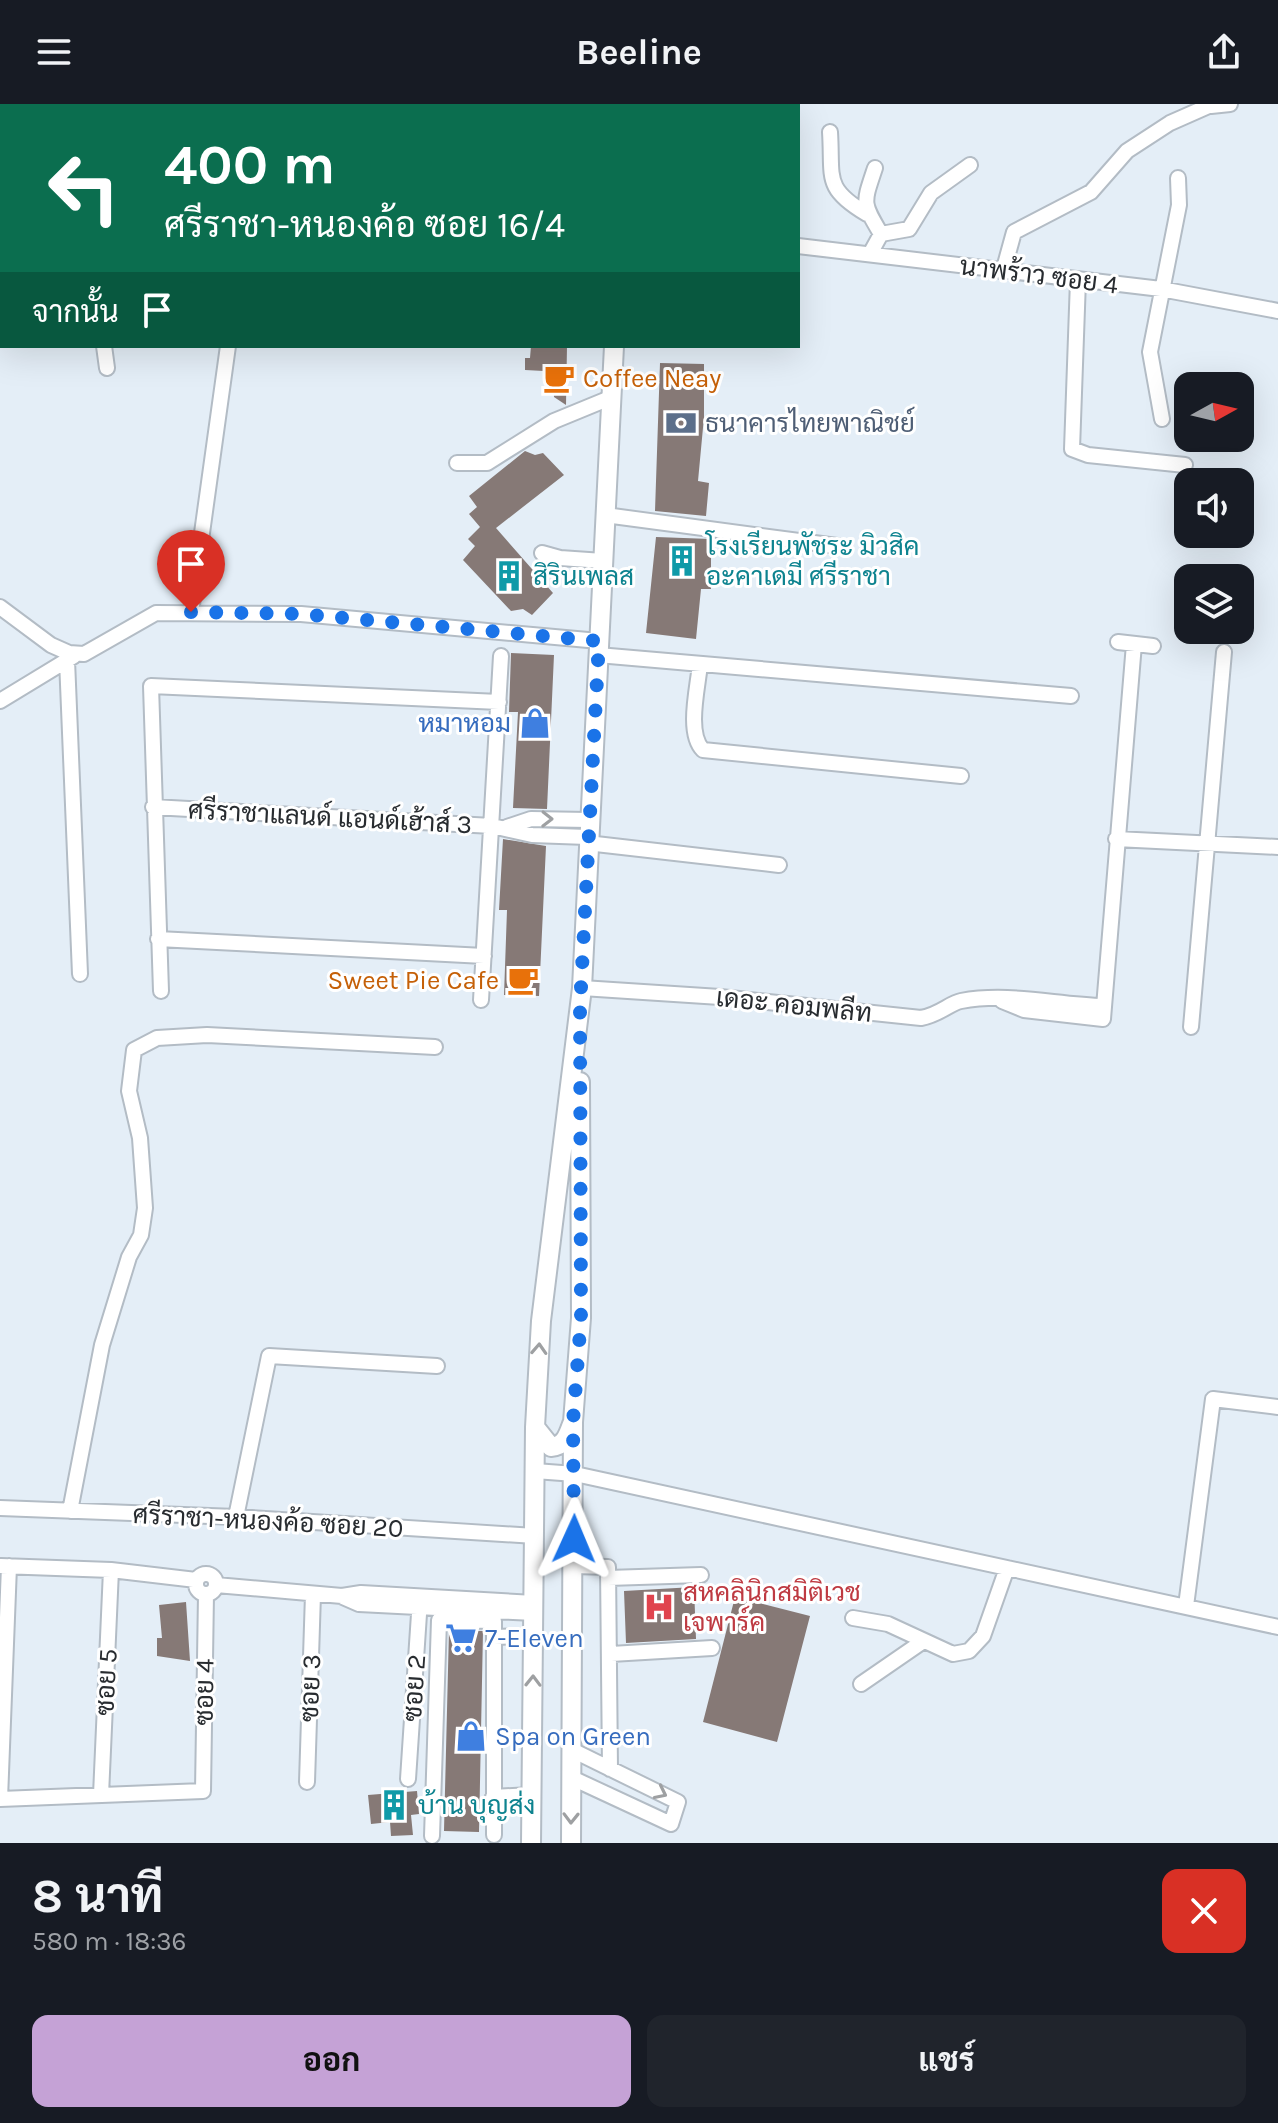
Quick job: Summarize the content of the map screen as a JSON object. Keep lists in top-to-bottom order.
{
  "streets": {
    "street": [
      "นาพร้าว ซอย 4",
      "ศรีราชาแลนด์ แอนด์เฮ้าส์ 3",
      "เดอะ คอมพลีท",
      "ศรีราชา-หนองค้อ ซอย 20",
      "ซอย 5",
      "ซอย 3",
      "ซอย 2",
      "ซอย 4"
    ]
  },
  "crossings": [
    ["ซอย 5", "ซอย 4"]
  ],
  "places": {
    "cafe": ["Coffee Neay", "Sweet Pie Cafe"],
    "bank": ["ธนาคารไทยพาณิชย์"],
    "building": ["โรงเรียนพัชระ มิวสิค อะคาเดมี ศรีราชา", "สิรินเพลส", "บ้าน บุญส่ง"],
    "shop": ["หมาหอม", "Spa on Green"],
    "hospital": ["สหคลินิกสมิติเวช เจพาร์ค"],
    "supermarket": ["7-Eleven"]
  },
  "north": "right",
  "page": {
    "header": "Beeline",
    "turn": ["400 m", "ศรีราชา-หนองค้อ ซอย 16/4"],
    "then": "จากนั้น",
    "heading": ["8 นาที", "580 m · 18:36"],
    "buttons": ["ออก", "แชร์"]
  }
}
